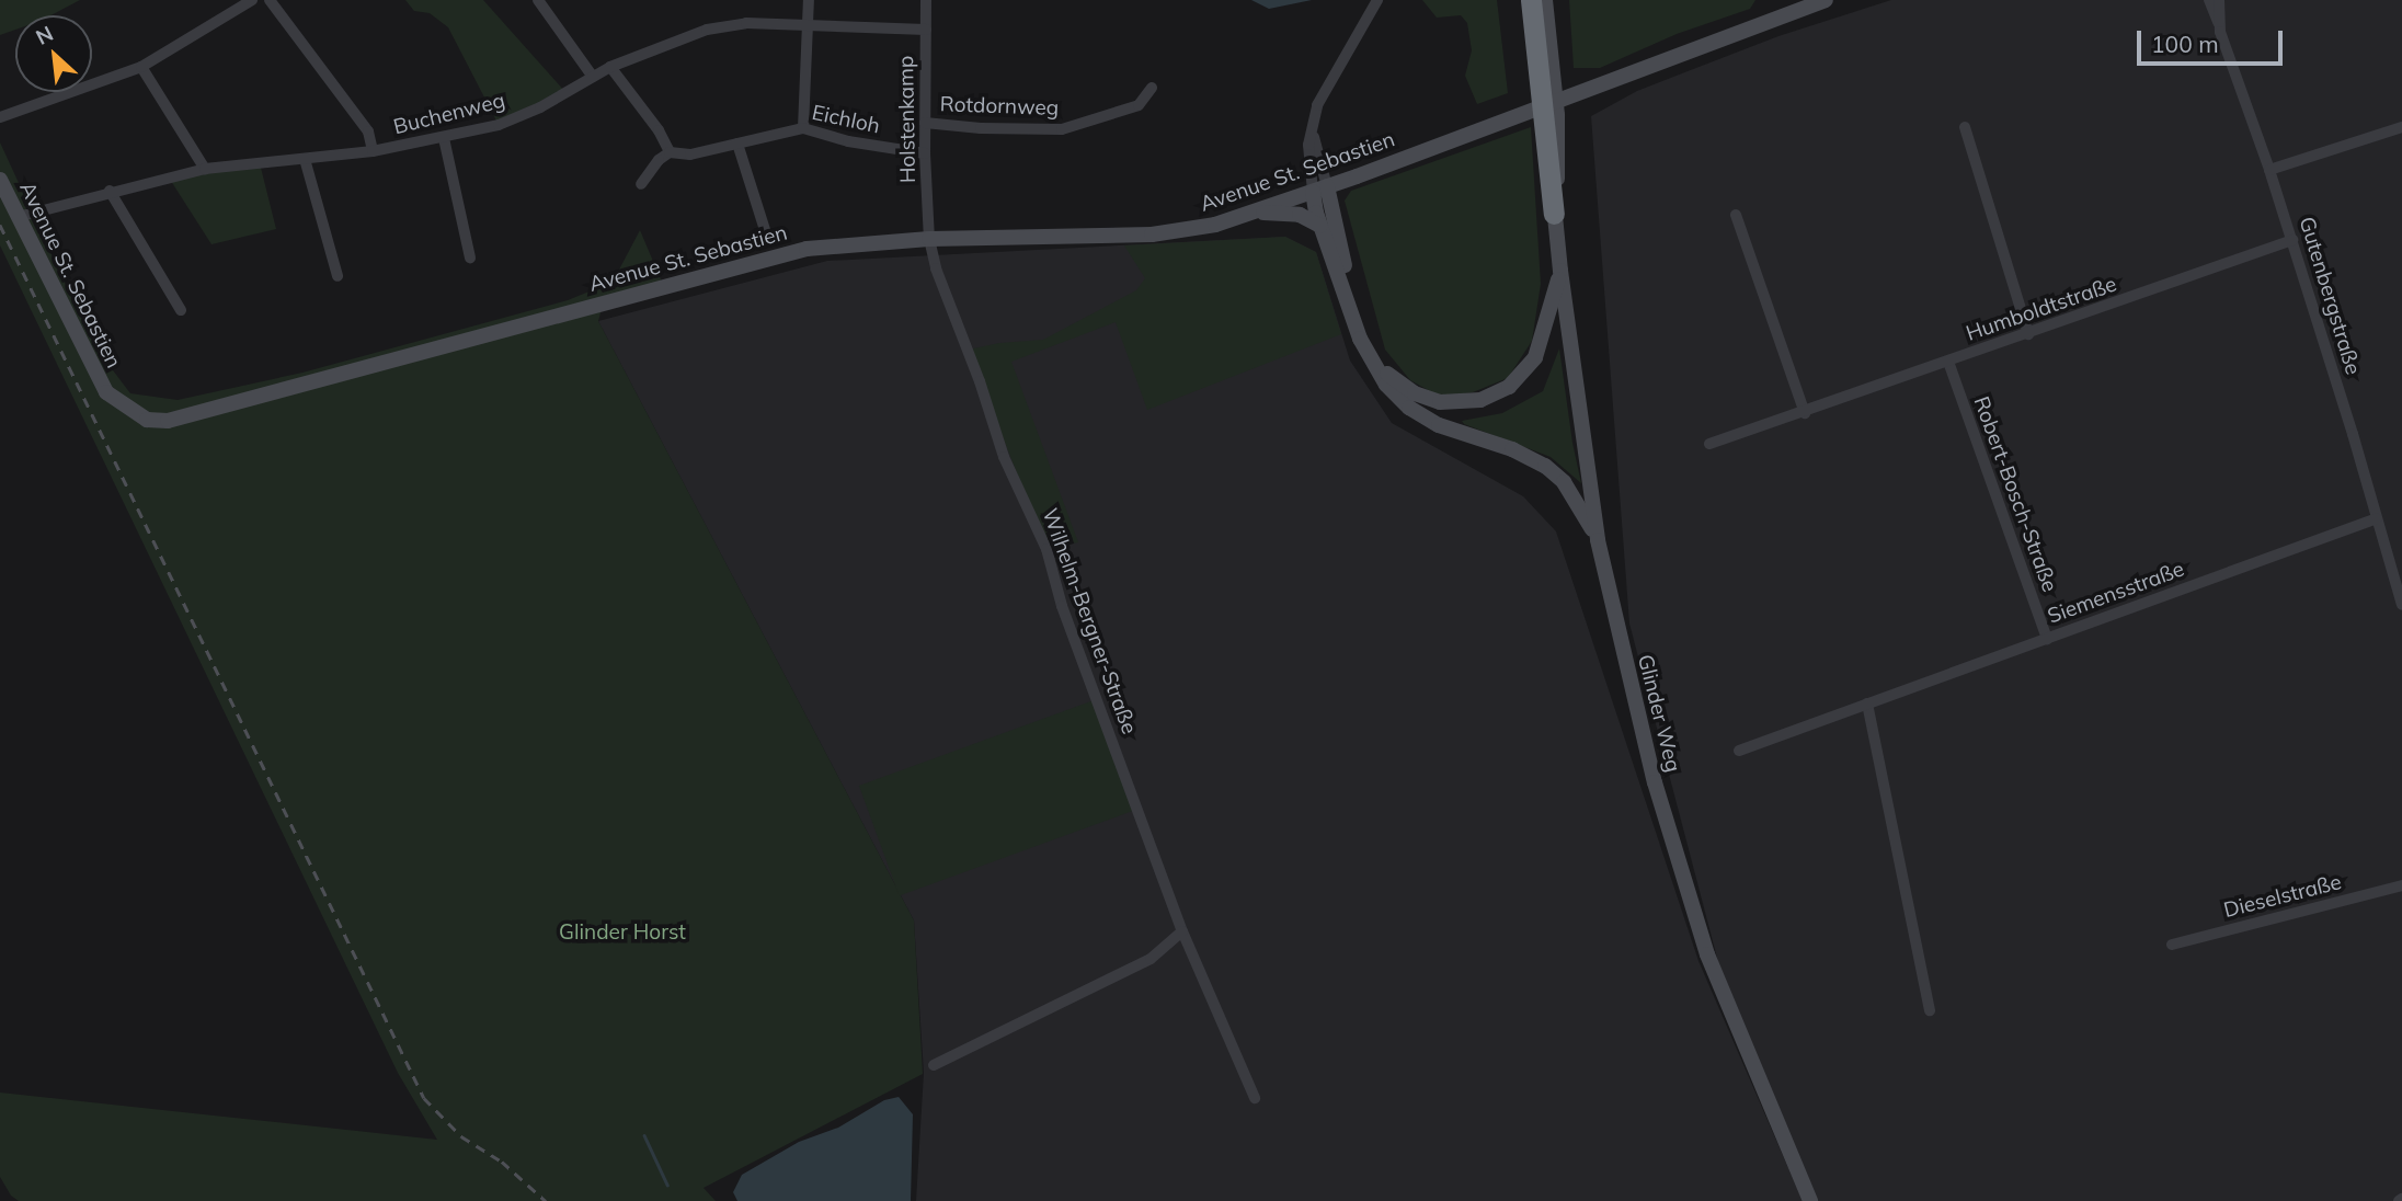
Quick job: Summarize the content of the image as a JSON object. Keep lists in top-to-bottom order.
{
  "streets": {
    "main road": ["Avenue St. Sebastien", "Glinder Weg"],
    "street": [
      "Rotdornweg",
      "Buchenweg",
      "Eichloh",
      "Holstenkamp",
      "Gutenbergstraße",
      "Humboldtstraße",
      "Robert-Bosch-Straße",
      "Siemensstraße",
      "Wilhelm-Bergner-Straße",
      "Dieselstraße"
    ]
  },
  "crossings": [
    ["Rotdornweg", "Holstenkamp"],
    ["Buchenweg", "Holstenkamp"],
    ["Buchenweg", "Avenue St. Sebastien"],
    ["Eichloh", "Holstenkamp"],
    ["Holstenkamp", "Avenue St. Sebastien"],
    ["Holstenkamp", "Wilhelm-Bergner-Straße"],
    ["Avenue St. Sebastien", "Wilhelm-Bergner-Straße"],
    ["Gutenbergstraße", "Humboldtstraße"],
    ["Gutenbergstraße", "Siemensstraße"],
    ["Humboldtstraße", "Robert-Bosch-Straße"],
    ["Robert-Bosch-Straße", "Siemensstraße"]
  ],
  "parks": ["Glinder Horst"],
  "scale_bar": "100 m",
  "north": "top left"
}
